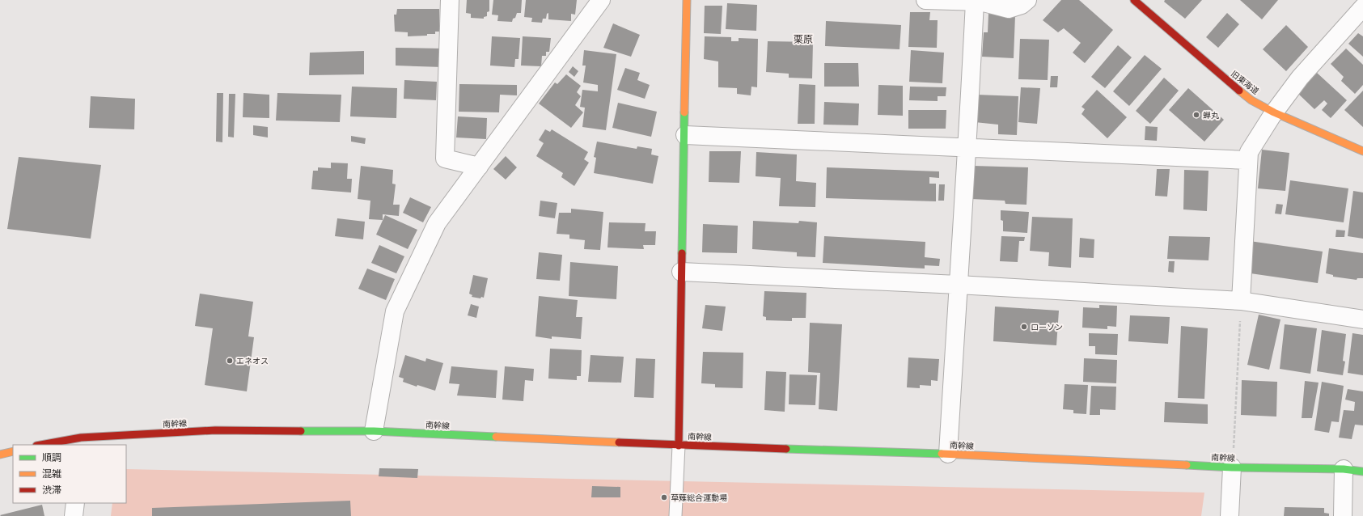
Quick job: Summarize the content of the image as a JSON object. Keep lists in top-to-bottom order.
{
  "streets": {
    "main road": ["旧東海道", "南幹線"]
  },
  "districts": ["栗原"],
  "places": [
    "蝉丸",
    "ローソン",
    "エネオス",
    "草薙総合運動場"
  ],
  "legend": ["順調", "混雑", "渋滞"]
}
